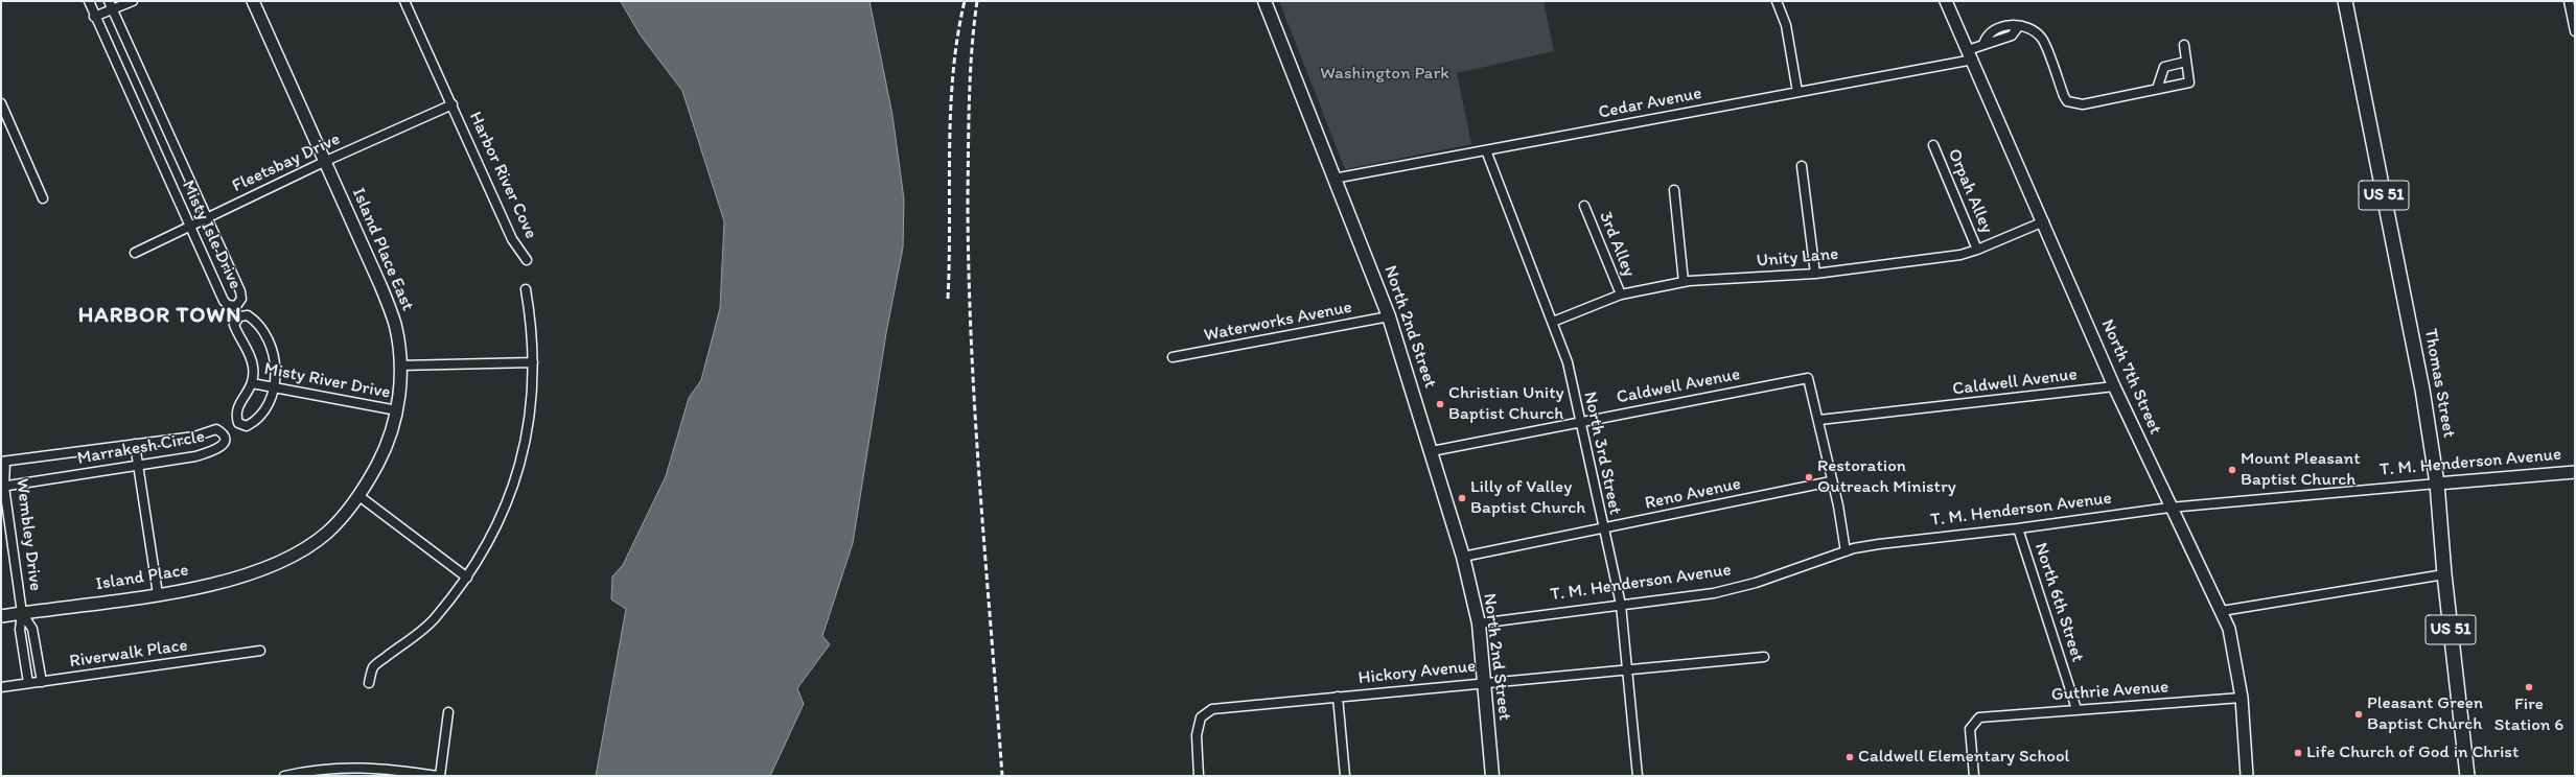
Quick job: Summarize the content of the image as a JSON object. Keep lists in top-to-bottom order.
{
  "streets": {
    "main road": ["US 51", "North 2nd Street", "Thomas Street"],
    "street": [
      "Cedar Avenue",
      "Fleetsbay Drive",
      "Harbor River Cove",
      "Orpah Alley",
      "Misty Isle Drive",
      "3rd Alley",
      "Island Place East",
      "Unity Lane",
      "Waterworks Avenue",
      "North 7th Street",
      "Misty River Drive",
      "Caldwell Avenue",
      "Marrakesh Circle",
      "North 3rd Street",
      "T. M. Henderson Avenue",
      "Reno Avenue",
      "Wembley Drive",
      "Island Place",
      "North 6th Street",
      "Riverwalk Place",
      "Hickory Avenue",
      "Guthrie Avenue"
    ]
  },
  "crossings": [
    ["Cedar Avenue", "North 2nd Street"],
    ["Cedar Avenue", "North 7th Street"],
    ["Cedar Avenue", "North 3rd Street"],
    ["Fleetsbay Drive", "Harbor River Cove"],
    ["Fleetsbay Drive", "Misty Isle Drive"],
    ["Fleetsbay Drive", "Island Place East"],
    ["Orpah Alley", "Unity Lane"],
    ["3rd Alley", "Unity Lane"],
    ["Island Place East", "Misty River Drive"],
    ["Island Place East", "Island Place"],
    ["Unity Lane", "North 7th Street"],
    ["Unity Lane", "North 3rd Street"],
    ["Waterworks Avenue", "North 2nd Street"],
    ["North 2nd Street", "Caldwell Avenue"],
    ["North 2nd Street", "T. M. Henderson Avenue"],
    ["North 2nd Street", "Reno Avenue"],
    ["North 2nd Street", "Hickory Avenue"],
    ["North 7th Street", "Caldwell Avenue"],
    ["North 7th Street", "T. M. Henderson Avenue"],
    ["North 7th Street", "Guthrie Avenue"],
    ["Caldwell Avenue", "North 3rd Street"],
    ["Thomas Street", "T. M. Henderson Avenue"],
    ["Marrakesh Circle", "Wembley Drive"],
    ["North 3rd Street", "T. M. Henderson Avenue"],
    ["North 3rd Street", "Reno Avenue"],
    ["North 3rd Street", "Hickory Avenue"],
    ["T. M. Henderson Avenue", "North 6th Street"],
    ["Wembley Drive", "Island Place"],
    ["North 6th Street", "Guthrie Avenue"]
  ],
  "districts": ["HARBOR TOWN"],
  "parks": ["Washington Park"],
  "places": [
    "Christian Unity Baptist Church",
    "Mount Pleasant Baptist Church",
    "Restoration Outreach Ministry",
    "Lilly of Valley Baptist Church",
    "Fire Station 6",
    "Pleasant Green Baptist Church",
    "Life Church of God in Christ",
    "Caldwell Elementary School"
  ]
}
